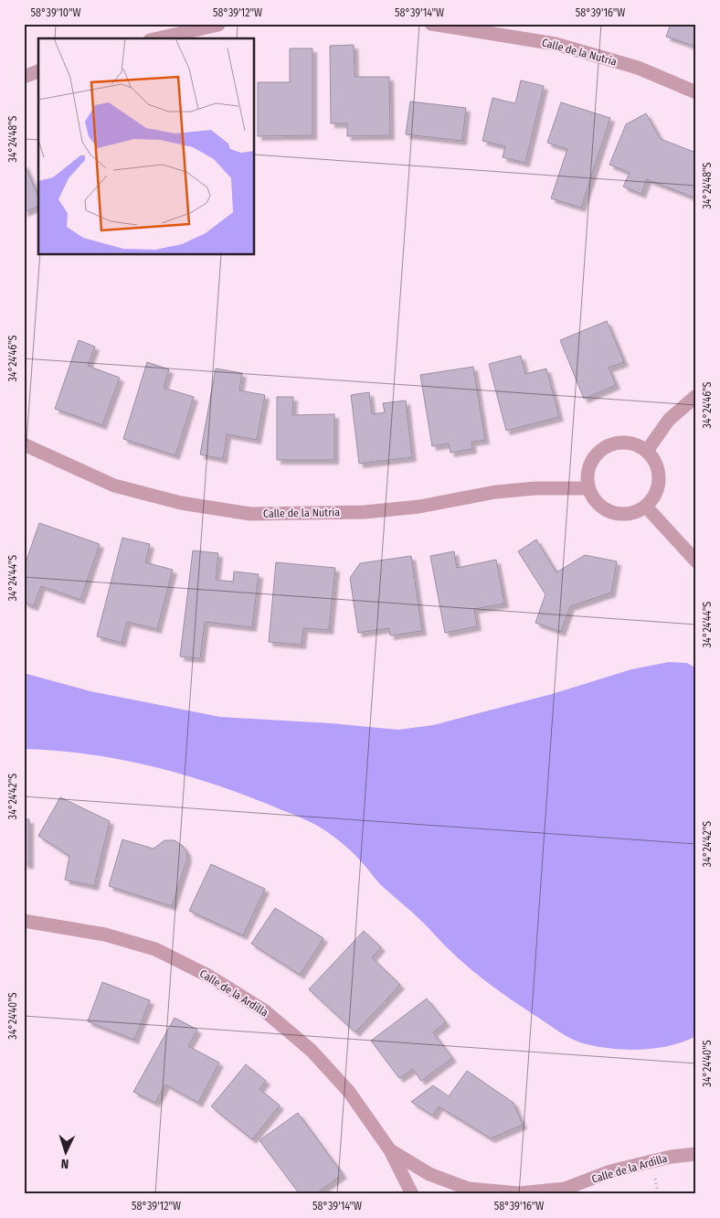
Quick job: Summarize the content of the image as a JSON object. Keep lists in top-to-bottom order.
{
  "streets": {
    "street": ["Calle de la Nutria", "Calle de la Ardilla"]
  },
  "north": "bottom",
  "coordinates": [
    "58°39'10\"W",
    "58°39'12\"W",
    "58°39'14\"W",
    "58°39'16\"W",
    "34°24'48\"S",
    "34°24'46\"S",
    "34°24'44\"S",
    "34°24'42\"S",
    "34°24'40\"S"
  ]
}
